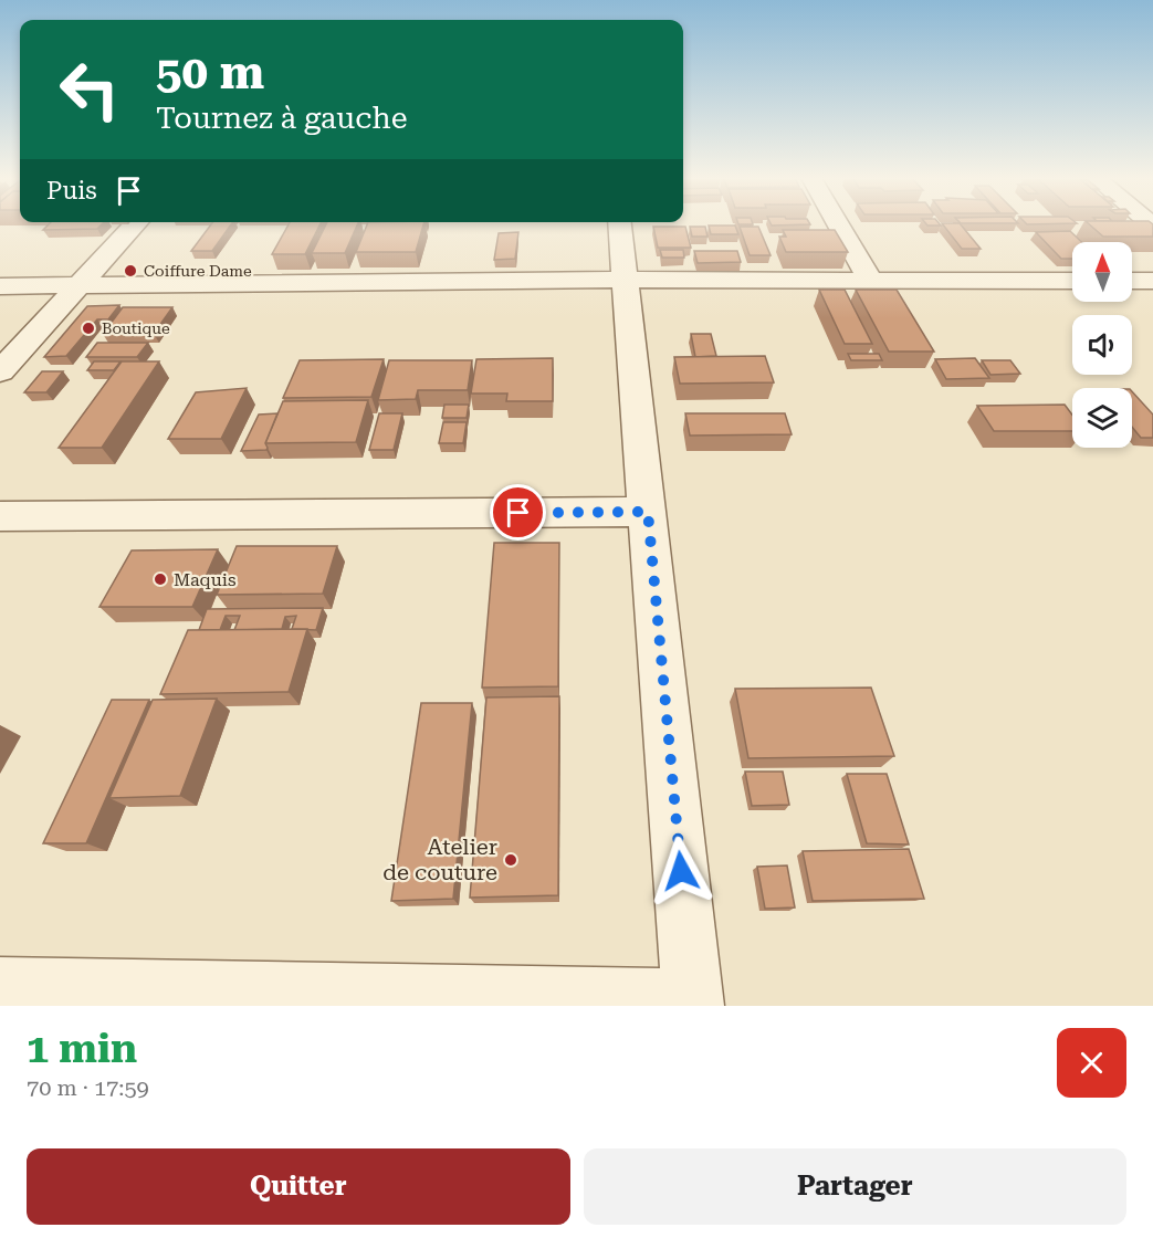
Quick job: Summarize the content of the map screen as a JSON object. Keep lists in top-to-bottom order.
{
  "places": [
    "Coiffure Dame",
    "Boutique",
    "Maquis",
    "Atelier de couture"
  ],
  "north": "top",
  "page": {
    "turn": ["50 m", "Tournez à gauche"],
    "then": "Puis",
    "heading": ["1 min", "70 m · 17:59"],
    "buttons": ["Quitter", "Partager"]
  }
}
